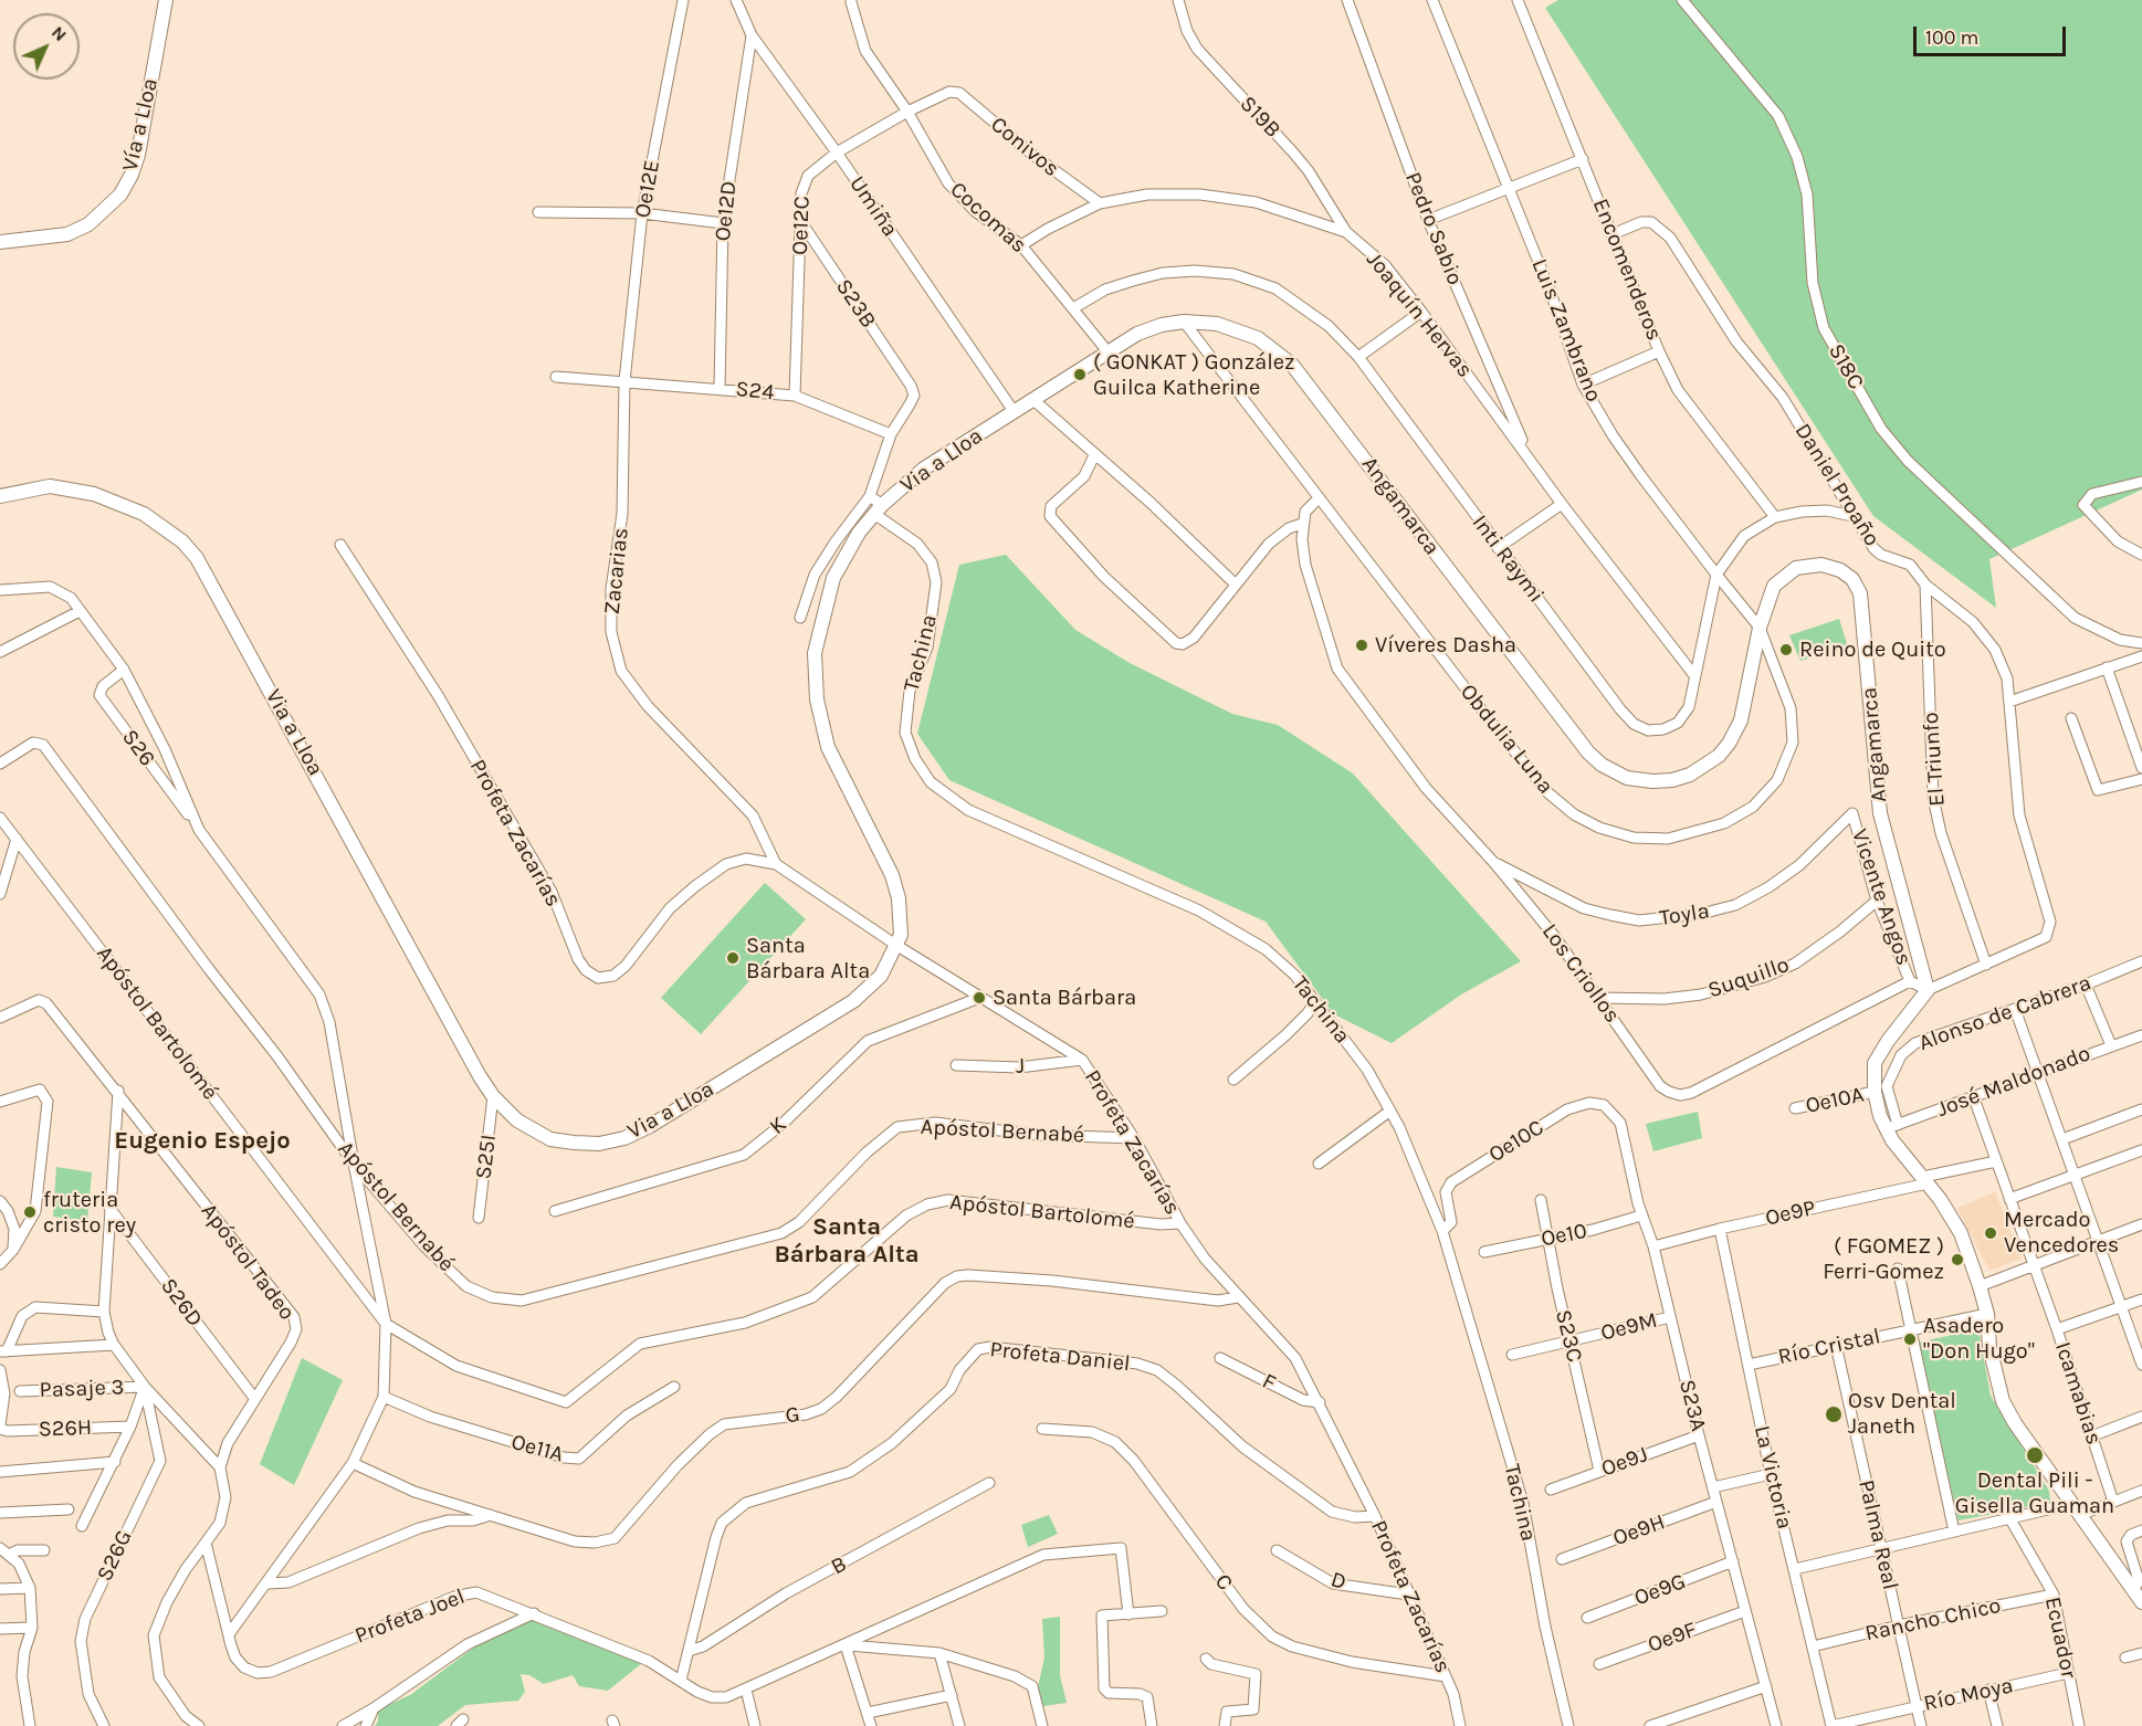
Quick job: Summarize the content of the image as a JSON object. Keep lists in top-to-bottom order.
{
  "streets": {
    "street": [
      "S19B",
      "Vía a Lloa",
      "Conivos",
      "Oe12E",
      "Umiña",
      "Oe12D",
      "Cocomas",
      "Oe12C",
      "Pedro Sabio",
      "Encomenderos",
      "S23B",
      "Joaquín Hervas",
      "Luis Zambrano",
      "S18C",
      "S24",
      "Via a Lloa",
      "Daniel Proaño",
      "Angamarca",
      "Inti Raymi",
      "Zacarias",
      "Tachina",
      "Obdulia Luna",
      "S26",
      "El Triunfo",
      "Profeta Zacarías",
      "Vicente Angos",
      "Toyla",
      "Los Criollos",
      "Suquillo",
      "Alonso de Cabrera",
      "Apóstol Bartolomé",
      "J",
      "José Maldonado",
      "Oe10A",
      "K",
      "Apóstol Bernabé",
      "Oe10C",
      "S25I",
      "Oe9P",
      "Oe10",
      "Apóstol Tadeo",
      "S26D",
      "Oe9M",
      "S23C",
      "Río Cristal",
      "Profeta Daniel",
      "F",
      "Pasaje 3",
      "Icamabias",
      "S23A",
      "G",
      "S26H",
      "Oe11A",
      "Oe9J",
      "La Victoria",
      "Oe9H",
      "Palma Real",
      "S26G",
      "B",
      "D",
      "C",
      "Oe9G",
      "Profeta Joel",
      "Rancho Chico",
      "Oe9F",
      "Ecuador",
      "Río Moya"
    ]
  },
  "crossings": [
    ["S19B", "Joaquín Hervas"],
    ["Conivos", "Oe12C"],
    ["Conivos", "Joaquín Hervas"],
    ["Oe12E", "S24"],
    ["Oe12E", "Zacarias"],
    ["Umiña", "Oe12D"],
    ["Umiña", "Oe12C"],
    ["Umiña", "Via a Lloa"],
    ["Oe12D", "S24"],
    ["Cocomas", "Oe12C"],
    ["Cocomas", "Joaquín Hervas"],
    ["Cocomas", "Via a Lloa"],
    ["Cocomas", "Angamarca"],
    ["Cocomas", "Inti Raymi"],
    ["Oe12C", "S23B"],
    ["Oe12C", "S24"],
    ["Pedro Sabio", "Joaquín Hervas"],
    ["Encomenderos", "Daniel Proaño"],
    ["Encomenderos", "Inti Raymi"],
    ["S23B", "S24"],
    ["Joaquín Hervas", "Inti Raymi"],
    ["Luis Zambrano", "Angamarca"],
    ["Luis Zambrano", "Inti Raymi"],
    ["Luis Zambrano", "Obdulia Luna"],
    ["S24", "Zacarias"],
    ["Via a Lloa", "Angamarca"],
    ["Via a Lloa", "Tachina"],
    ["Via a Lloa", "Profeta Zacarías"],
    ["Via a Lloa", "S25I"],
    ["Daniel Proaño", "Inti Raymi"],
    ["Daniel Proaño", "El Triunfo"],
    ["Angamarca", "Obdulia Luna"],
    ["Zacarias", "Profeta Zacarías"],
    ["Tachina", "Oe10C"],
    ["Profeta Zacarías", "Apóstol Bartolomé"],
    ["Profeta Zacarías", "J"],
    ["Profeta Zacarías", "K"],
    ["Profeta Zacarías", "Apóstol Bernabé"],
    ["Profeta Zacarías", "Profeta Daniel"],
    ["Profeta Zacarías", "F"],
    ["Profeta Zacarías", "G"],
    ["Profeta Zacarías", "D"],
    ["Profeta Zacarías", "C"],
    ["Vicente Angos", "Toyla"],
    ["Vicente Angos", "Los Criollos"],
    ["Vicente Angos", "Suquillo"],
    ["Toyla", "Los Criollos"],
    ["Los Criollos", "Suquillo"],
    ["Alonso de Cabrera", "José Maldonado"],
    ["José Maldonado", "Icamabias"],
    ["Oe10C", "S23A"],
    ["Oe9P", "Icamabias"],
    ["Oe9P", "S23A"],
    ["Oe9P", "La Victoria"],
    ["Oe10", "S23C"],
    ["Oe10", "S23A"],
    ["Apóstol Tadeo", "S26D"],
    ["Oe9M", "S23C"],
    ["Oe9M", "S23A"],
    ["S23C", "Oe9J"],
    ["Río Cristal", "La Victoria"],
    ["Río Cristal", "Palma Real"],
    ["Profeta Daniel", "B"],
    ["Profeta Daniel", "Profeta Joel"],
    ["Pasaje 3", "S26H"],
    ["Pasaje 3", "S26G"],
    ["S23A", "Oe9J"],
    ["S23A", "Oe9H"],
    ["S23A", "Oe9G"],
    ["S23A", "Oe9F"],
    ["S26H", "S26G"],
    ["La Victoria", "Rancho Chico"],
    ["La Victoria", "Río Moya"],
    ["Palma Real", "Rancho Chico"],
    ["Palma Real", "Río Moya"],
    ["Rancho Chico", "Ecuador"],
    ["Ecuador", "Río Moya"]
  ],
  "districts": ["Eugenio Espejo", "Santa Bárbara Alta"],
  "places": [
    "( GONKAT ) González Guilca Katherine",
    "Víveres Dasha",
    "Reino de Quito",
    "Santa Bárbara Alta",
    "Santa Bárbara",
    "fruteria cristo rey",
    "Mercado Vencedores",
    "( FGOMEZ ) Ferri-Gomez",
    "Asadero \"Don Hugo\"",
    "Osv Dental Janeth",
    "Dental Pili - Gisella Guaman"
  ],
  "scale_bar": "100 m",
  "north": "top right"
}
